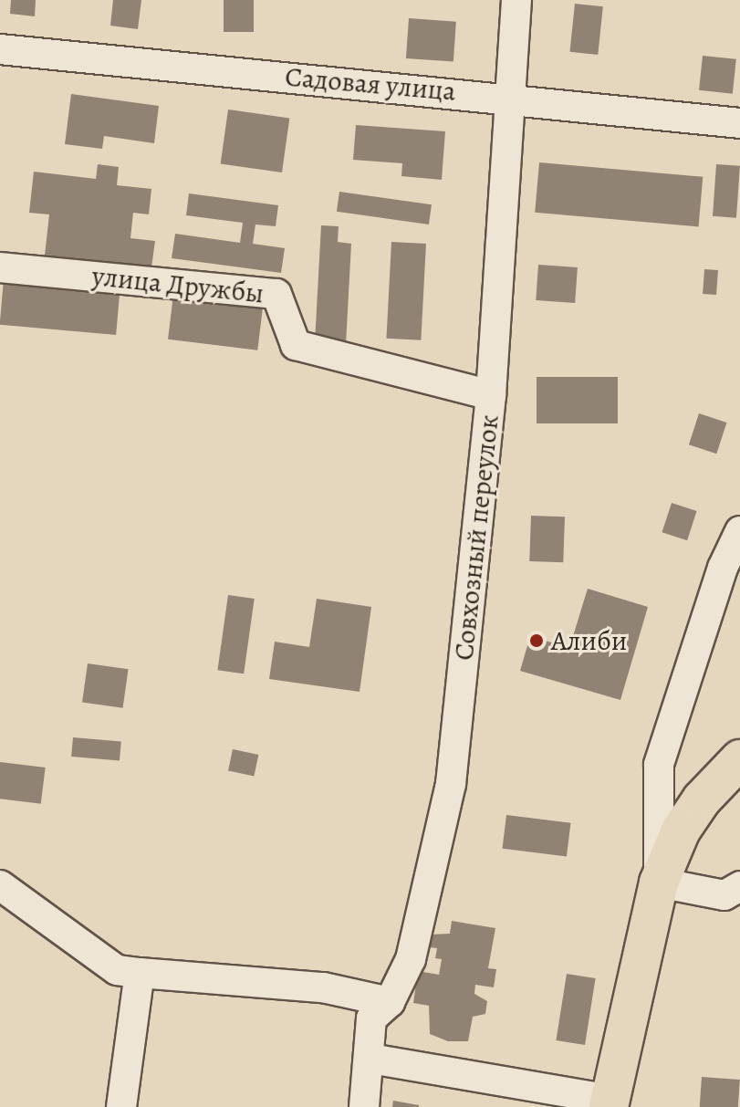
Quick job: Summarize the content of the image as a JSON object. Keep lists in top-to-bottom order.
{
  "streets": {
    "street": ["Садовая улица", "улица Дружбы", "Совхозный переулок"]
  },
  "crossings": [
    ["Садовая улица", "Совхозный переулок"],
    ["улица Дружбы", "Совхозный переулок"]
  ],
  "places": ["Алиби"]
}
